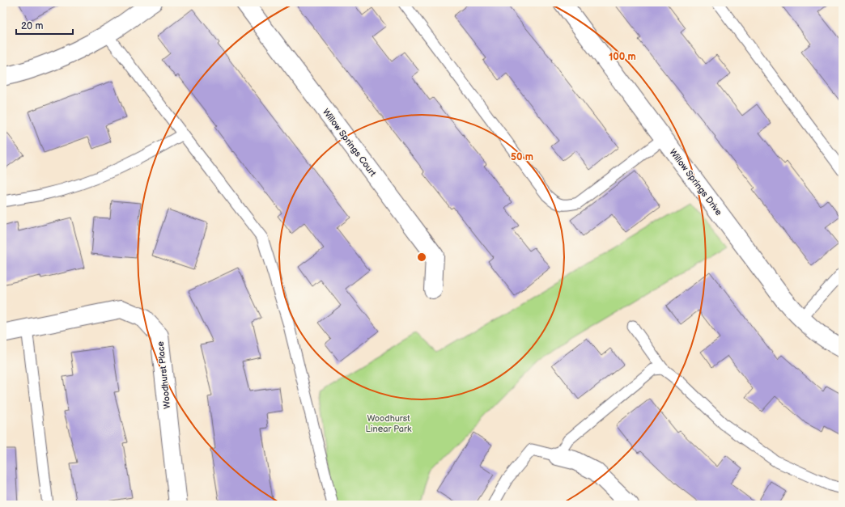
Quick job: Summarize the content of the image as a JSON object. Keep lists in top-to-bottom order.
{
  "streets": {
    "street": ["Willow Springs Court", "Willow Springs Drive", "Woodhurst Place"]
  },
  "parks": ["Woodhurst Linear Park"],
  "scale_bar": "20 m",
  "rings": ["100 m", "50 m"]
}
